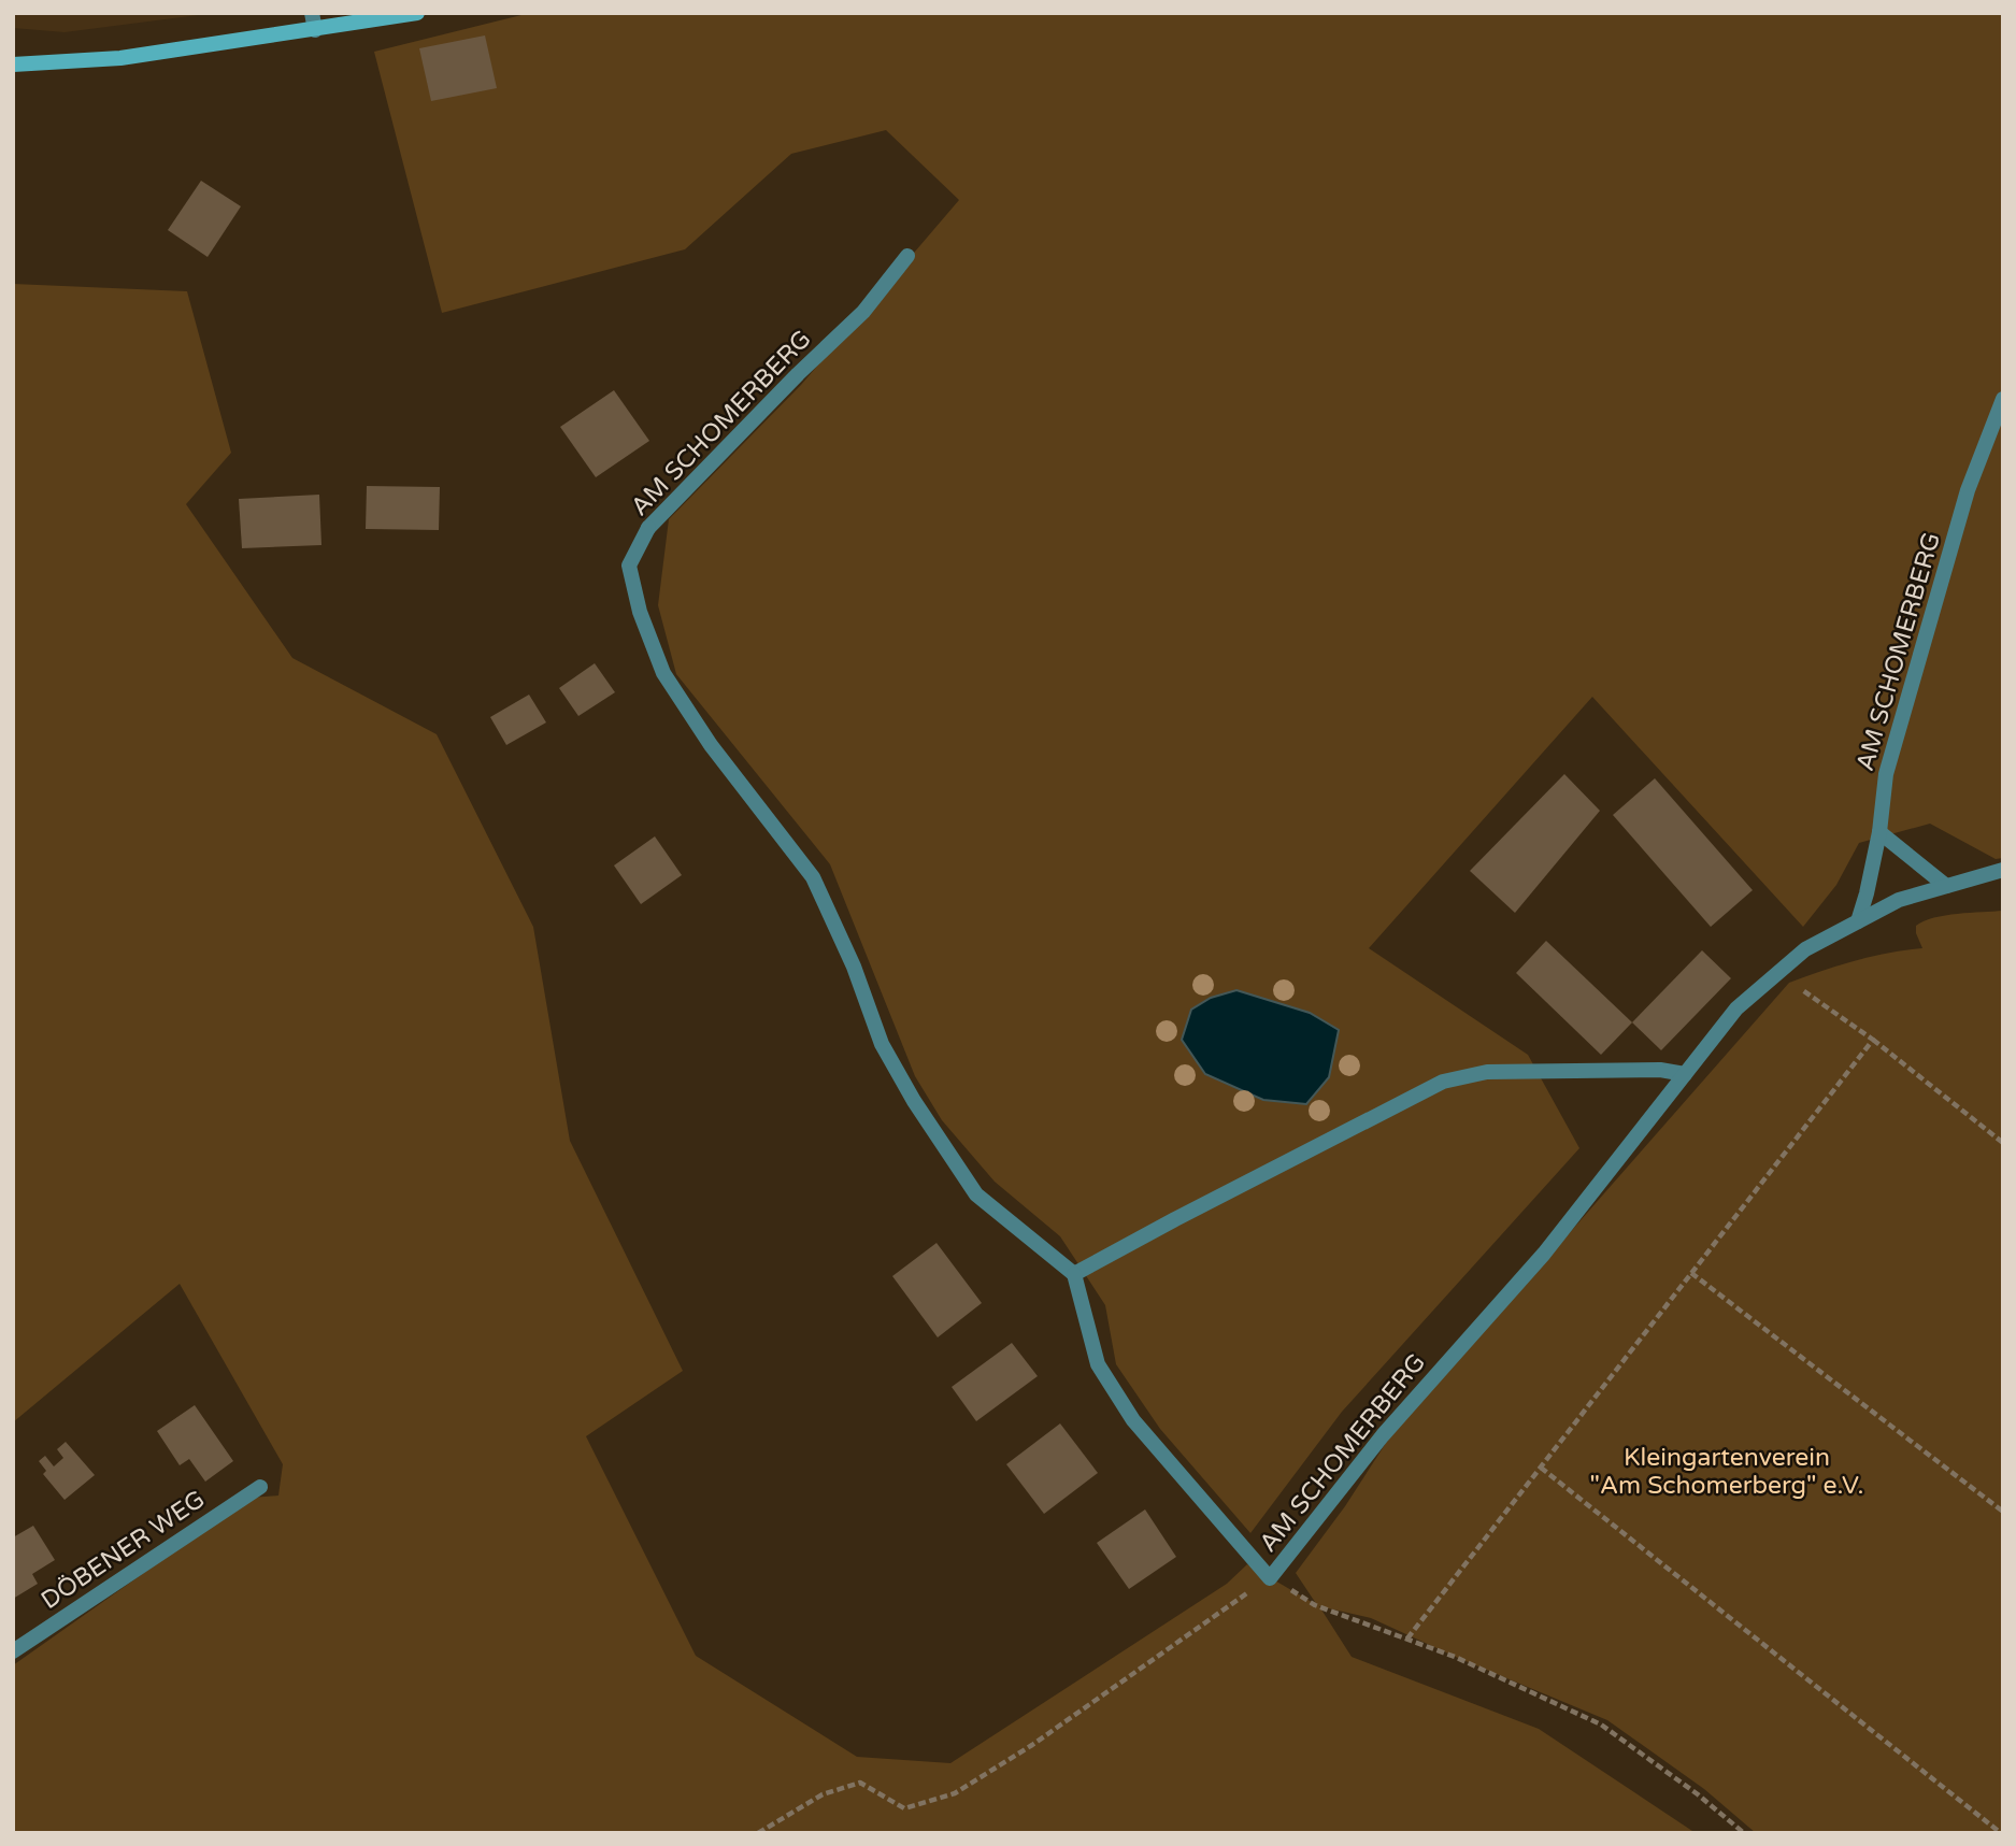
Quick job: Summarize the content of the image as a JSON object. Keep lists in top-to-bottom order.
{
  "streets": {
    "street": ["AM SCHOMERBERG", "DÖBENER WEG"]
  },
  "parks": ["Kleingartenverein \"Am Schomerberg\" e.V."]
}
